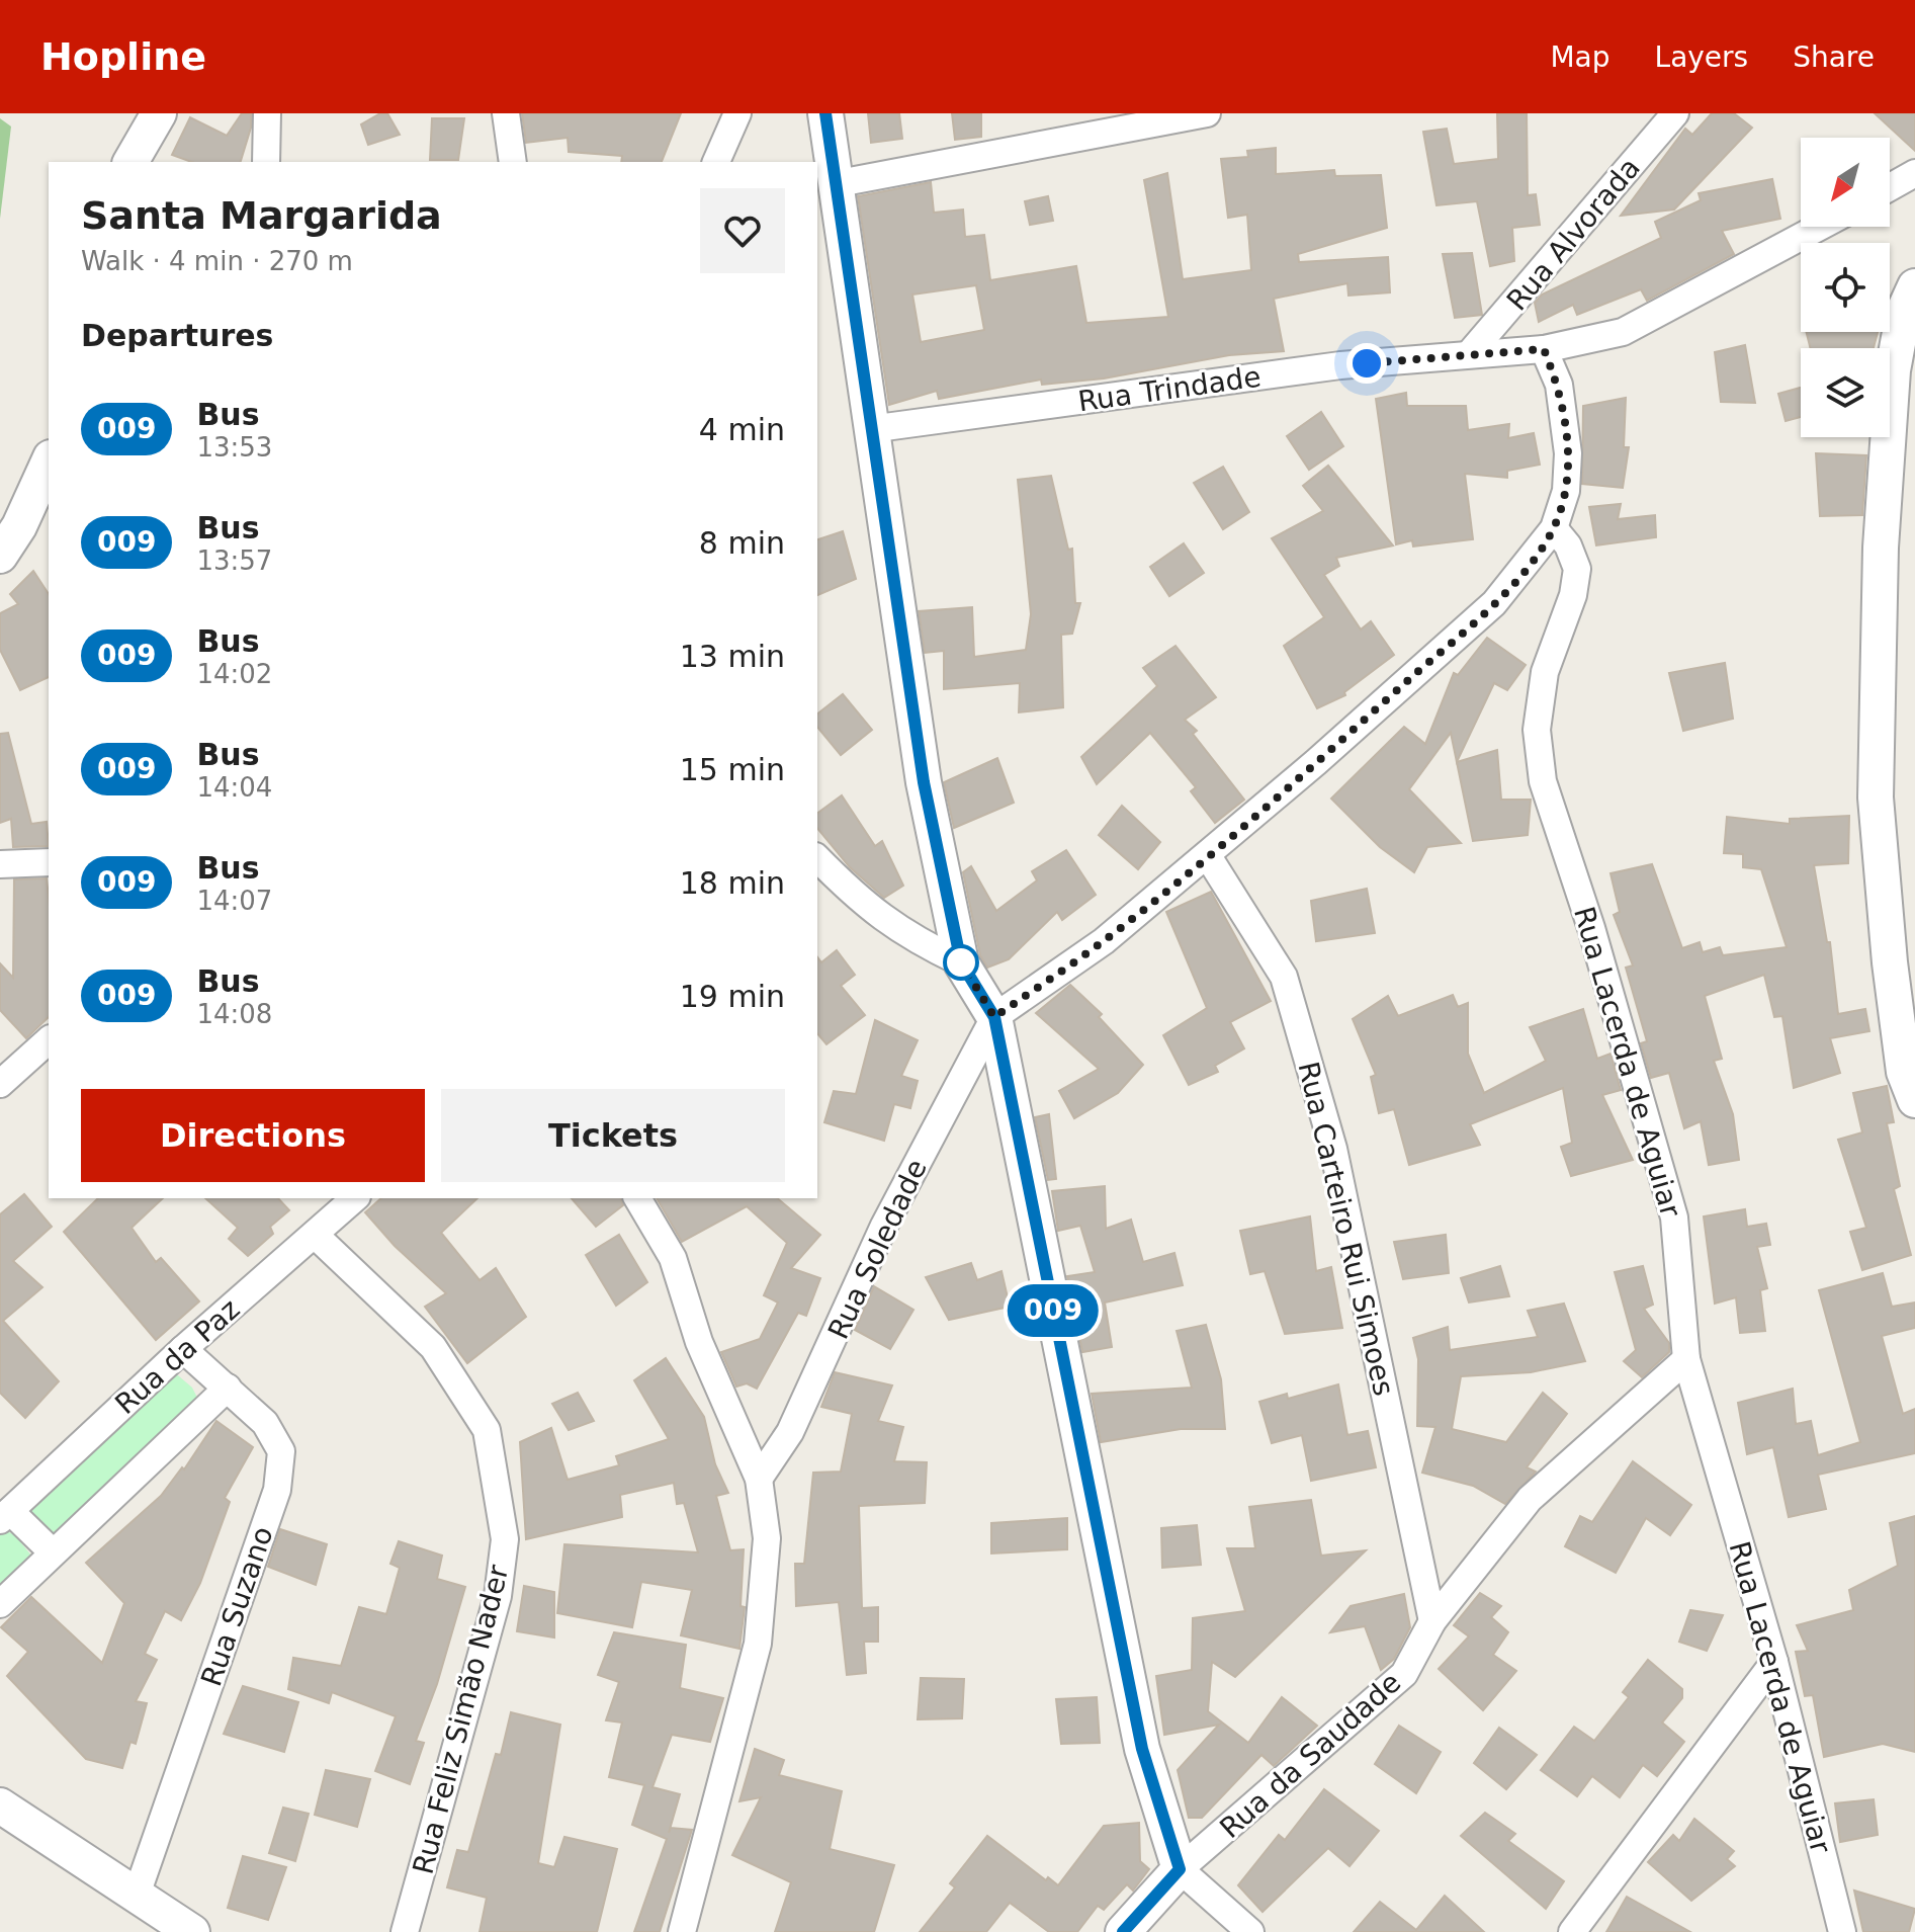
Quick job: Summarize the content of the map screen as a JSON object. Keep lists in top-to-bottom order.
{
  "streets": {
    "street": [
      "Rua Alvorada",
      "Rua Trindade",
      "Rua Lacerda de Aguiar",
      "Rua Carteiro Rui Simoes",
      "Rua Soledade",
      "Rua da Paz",
      "Rua Suzano",
      "Rua Feliz Simão Nader",
      "Rua da Saudade"
    ]
  },
  "crossings": [
    ["Rua Alvorada", "Rua Trindade"],
    ["Rua Lacerda de Aguiar", "Rua da Saudade"],
    ["Rua Carteiro Rui Simoes", "Rua da Saudade"],
    ["Rua da Paz", "Rua Suzano"],
    ["Rua da Paz", "Rua Feliz Simão Nader"]
  ],
  "lines": ["bus line 009"],
  "north": "bottom left",
  "page": {
    "header": "Hopline",
    "nav": ["Map", "Layers", "Share"],
    "on_map": "009",
    "heading": [
      ["Santa Margarida", "Walk · 4 min · 270 m"],
      "Departures"
    ],
    "list": [
      {
        "mark": "009",
        "name": "Bus",
        "note": "13:53",
        "value": "4 min"
      },
      {
        "mark": "009",
        "name": "Bus",
        "note": "13:57",
        "value": "8 min"
      },
      {
        "mark": "009",
        "name": "Bus",
        "note": "14:02",
        "value": "13 min"
      },
      {
        "mark": "009",
        "name": "Bus",
        "note": "14:04",
        "value": "15 min"
      },
      {
        "mark": "009",
        "name": "Bus",
        "note": "14:07",
        "value": "18 min"
      },
      {
        "mark": "009",
        "name": "Bus",
        "note": "14:08",
        "value": "19 min"
      }
    ],
    "buttons": ["Directions", "Tickets"]
  }
}
